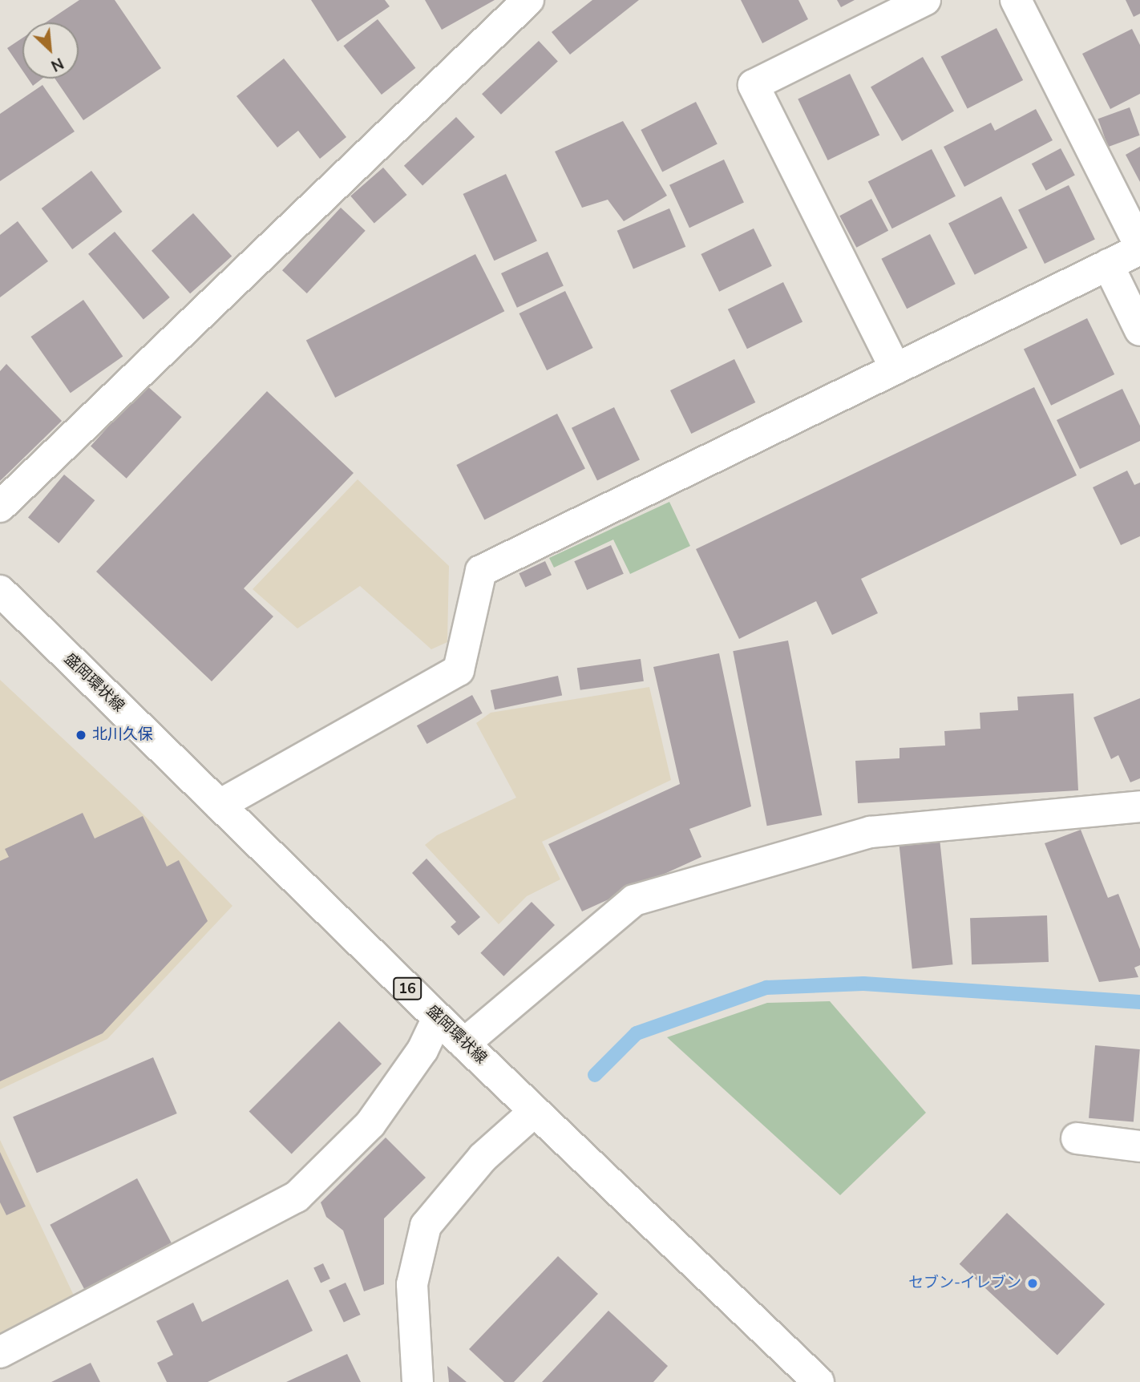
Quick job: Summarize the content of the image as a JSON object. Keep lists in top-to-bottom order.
{
  "streets": {
    "street": ["盛岡環状線", "16"]
  },
  "places": ["北川久保", "セブン-イレブン"],
  "north": "bottom right"
}
